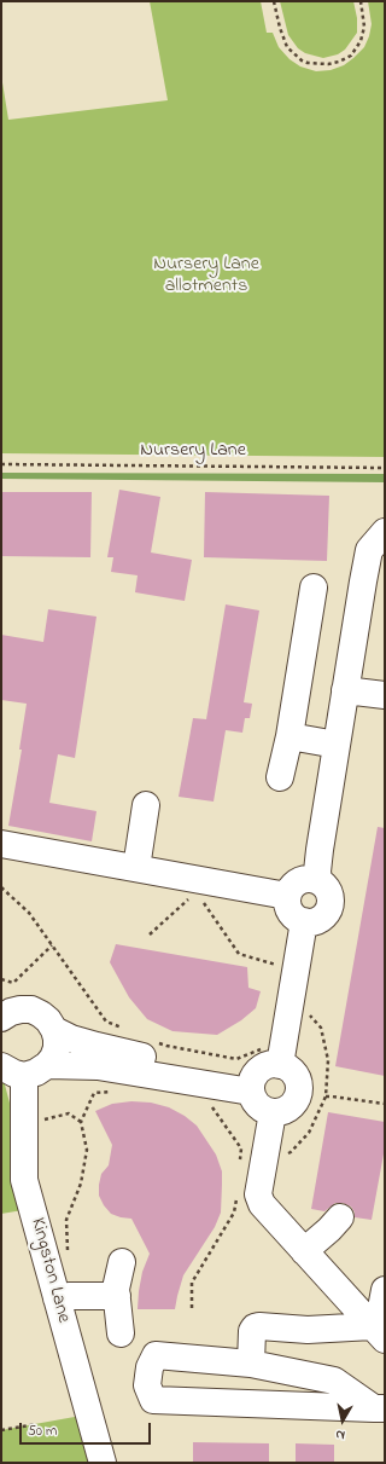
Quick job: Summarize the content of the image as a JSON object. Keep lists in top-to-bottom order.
{
  "streets": {
    "street": ["Kingston Lane"],
    "path": ["Nursery Lane"]
  },
  "parks": ["Nursery Lane allotments"],
  "scale_bar": "50 m",
  "north": "bottom"
}
